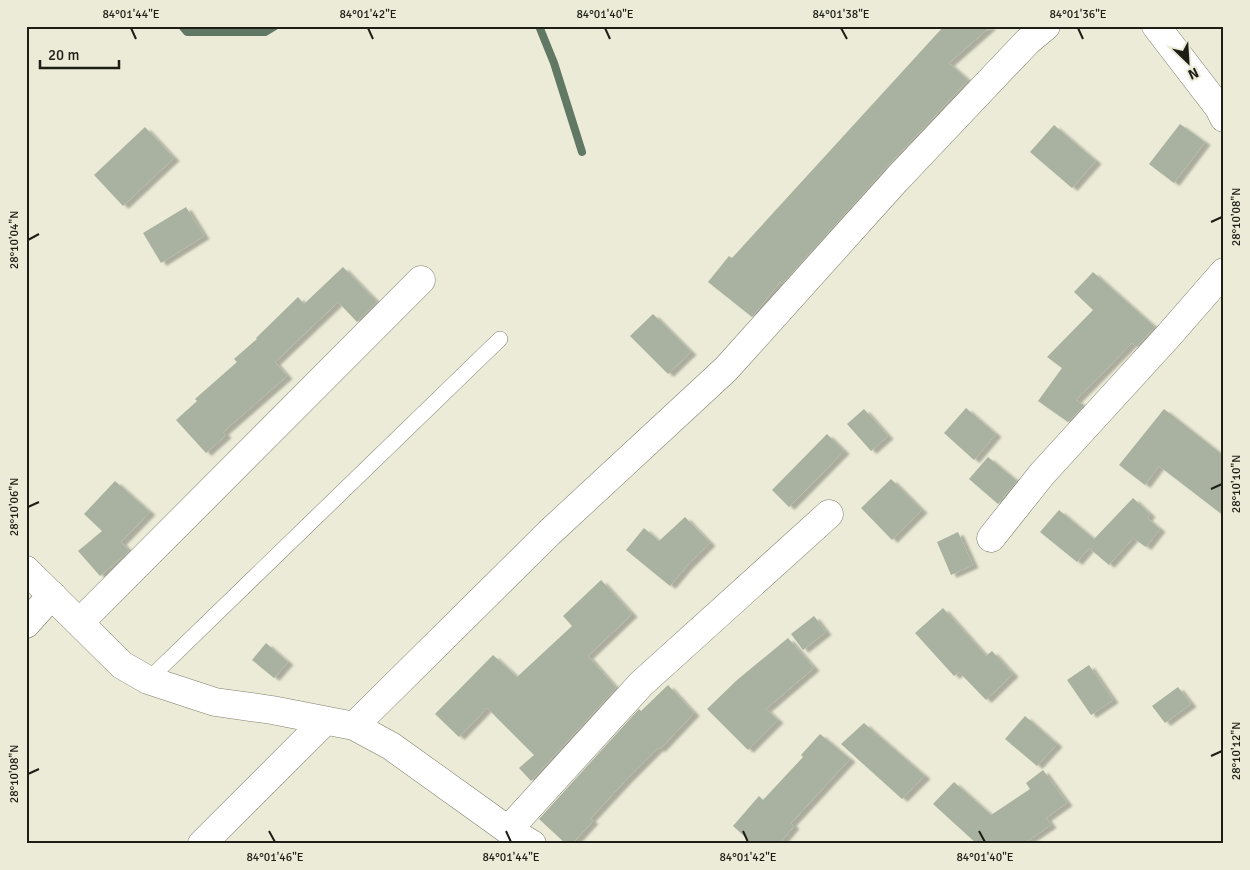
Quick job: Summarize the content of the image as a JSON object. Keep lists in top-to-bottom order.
{
  "scale_bar": "20 m",
  "north": "bottom right",
  "coordinates": [
    "84°01'44\"E",
    "84°01'42\"E",
    "84°01'40\"E",
    "84°01'38\"E",
    "84°01'36\"E",
    "28°10'08\"N",
    "28°10'04\"N",
    "28°10'10\"N",
    "28°10'06\"N",
    "28°10'12\"N",
    "84°01'46\"E"
  ]
}
